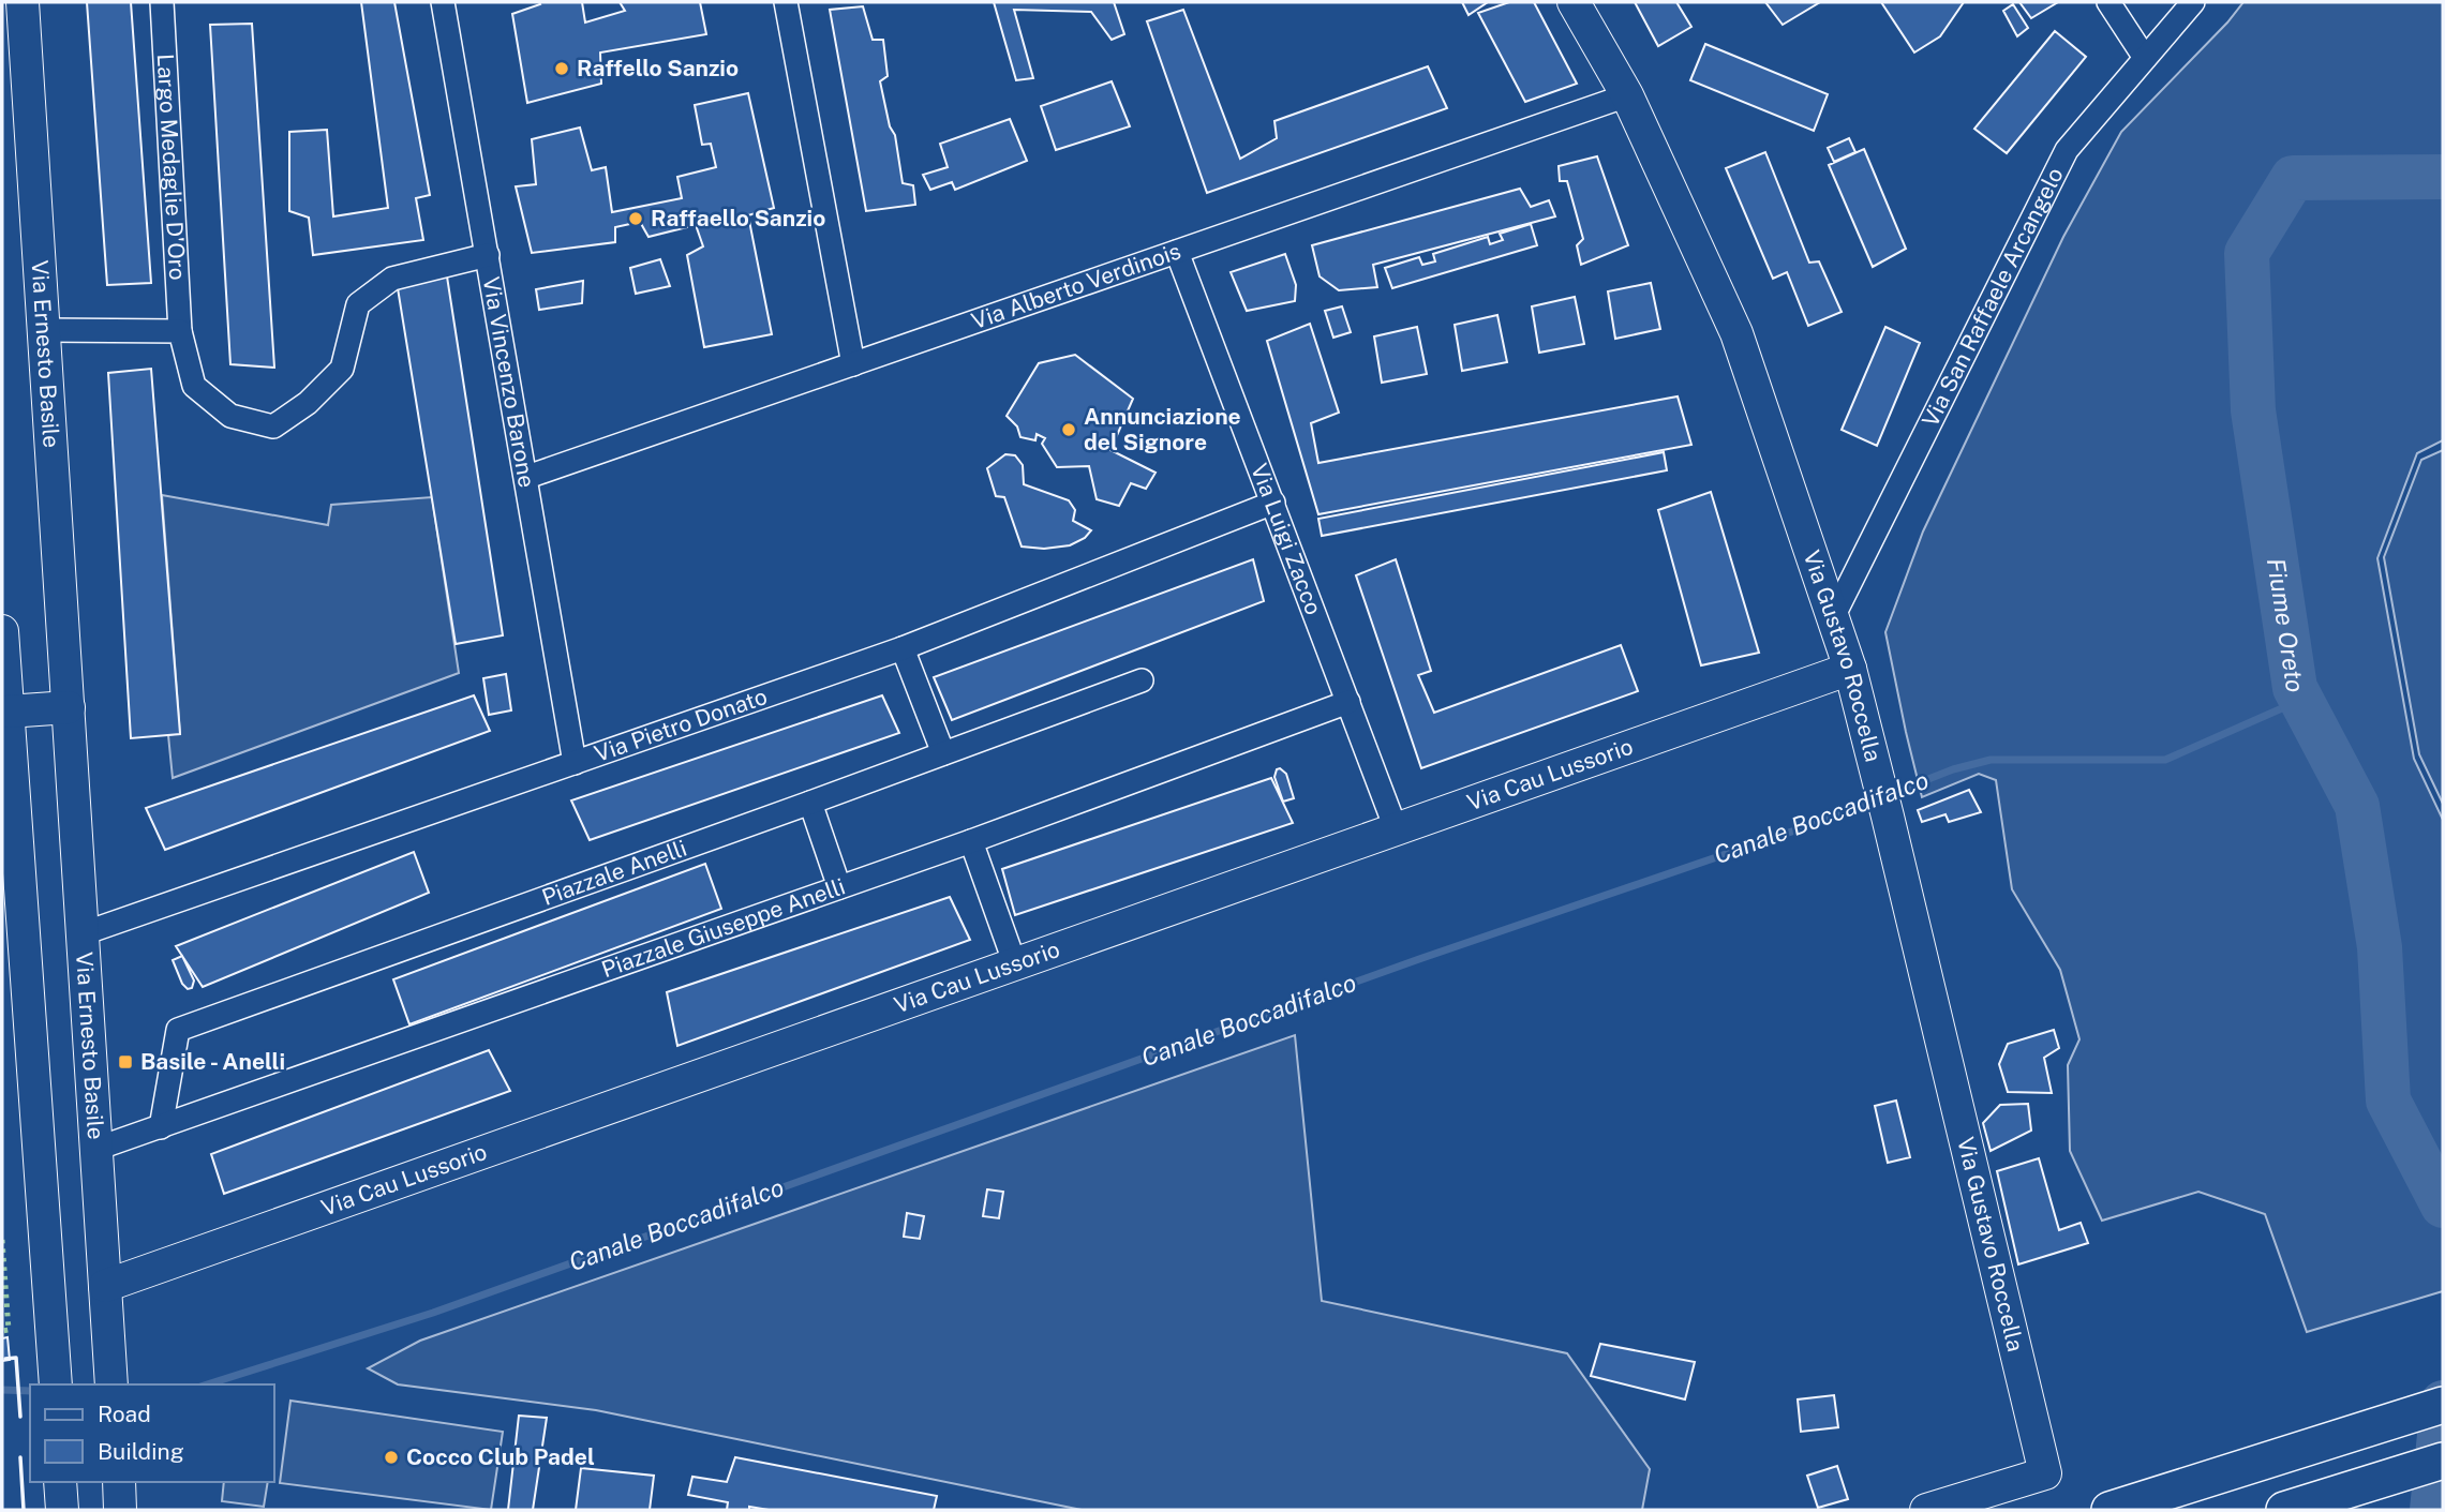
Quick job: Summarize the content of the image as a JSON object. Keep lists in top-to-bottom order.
{
  "streets": {
    "street": [
      "Largo Medaglie D'Oro",
      "Via Alberto Verdinois",
      "Via San Raffaele Arcangelo",
      "Via Ernesto Basile",
      "Via Vincenzo Barone",
      "Via Luigi Zacco",
      "Via Gustavo Roccella",
      "Via Pietro Donato",
      "Via Cau Lussorio",
      "Piazzale Anelli",
      "Piazzale Giuseppe Anelli"
    ]
  },
  "crossings": [
    ["Largo Medaglie D'Oro", "Via Vincenzo Barone"],
    ["Via Alberto Verdinois", "Via Vincenzo Barone"],
    ["Via Alberto Verdinois", "Via Luigi Zacco"],
    ["Via Alberto Verdinois", "Via Gustavo Roccella"],
    ["Via San Raffaele Arcangelo", "Via Gustavo Roccella"],
    ["Via Ernesto Basile", "Via Pietro Donato"],
    ["Via Ernesto Basile", "Via Cau Lussorio"],
    ["Via Ernesto Basile", "Piazzale Giuseppe Anelli"],
    ["Via Vincenzo Barone", "Via Pietro Donato"],
    ["Via Luigi Zacco", "Via Pietro Donato"],
    ["Via Luigi Zacco", "Via Cau Lussorio"],
    ["Via Luigi Zacco", "Piazzale Giuseppe Anelli"],
    ["Via Gustavo Roccella", "Via Cau Lussorio"],
    ["Piazzale Anelli", "Piazzale Giuseppe Anelli"]
  ],
  "water": ["Fiume Oreto", "Canale Boccadifalco"],
  "places": {
    "other": [
      "Raffello Sanzio",
      "Raffaello Sanzio",
      "Annunciazione del Signore",
      "Cocco Club Padel"
    ],
    "transit": ["Basile - Anelli"]
  },
  "legend": ["Road", "Building"]
}
